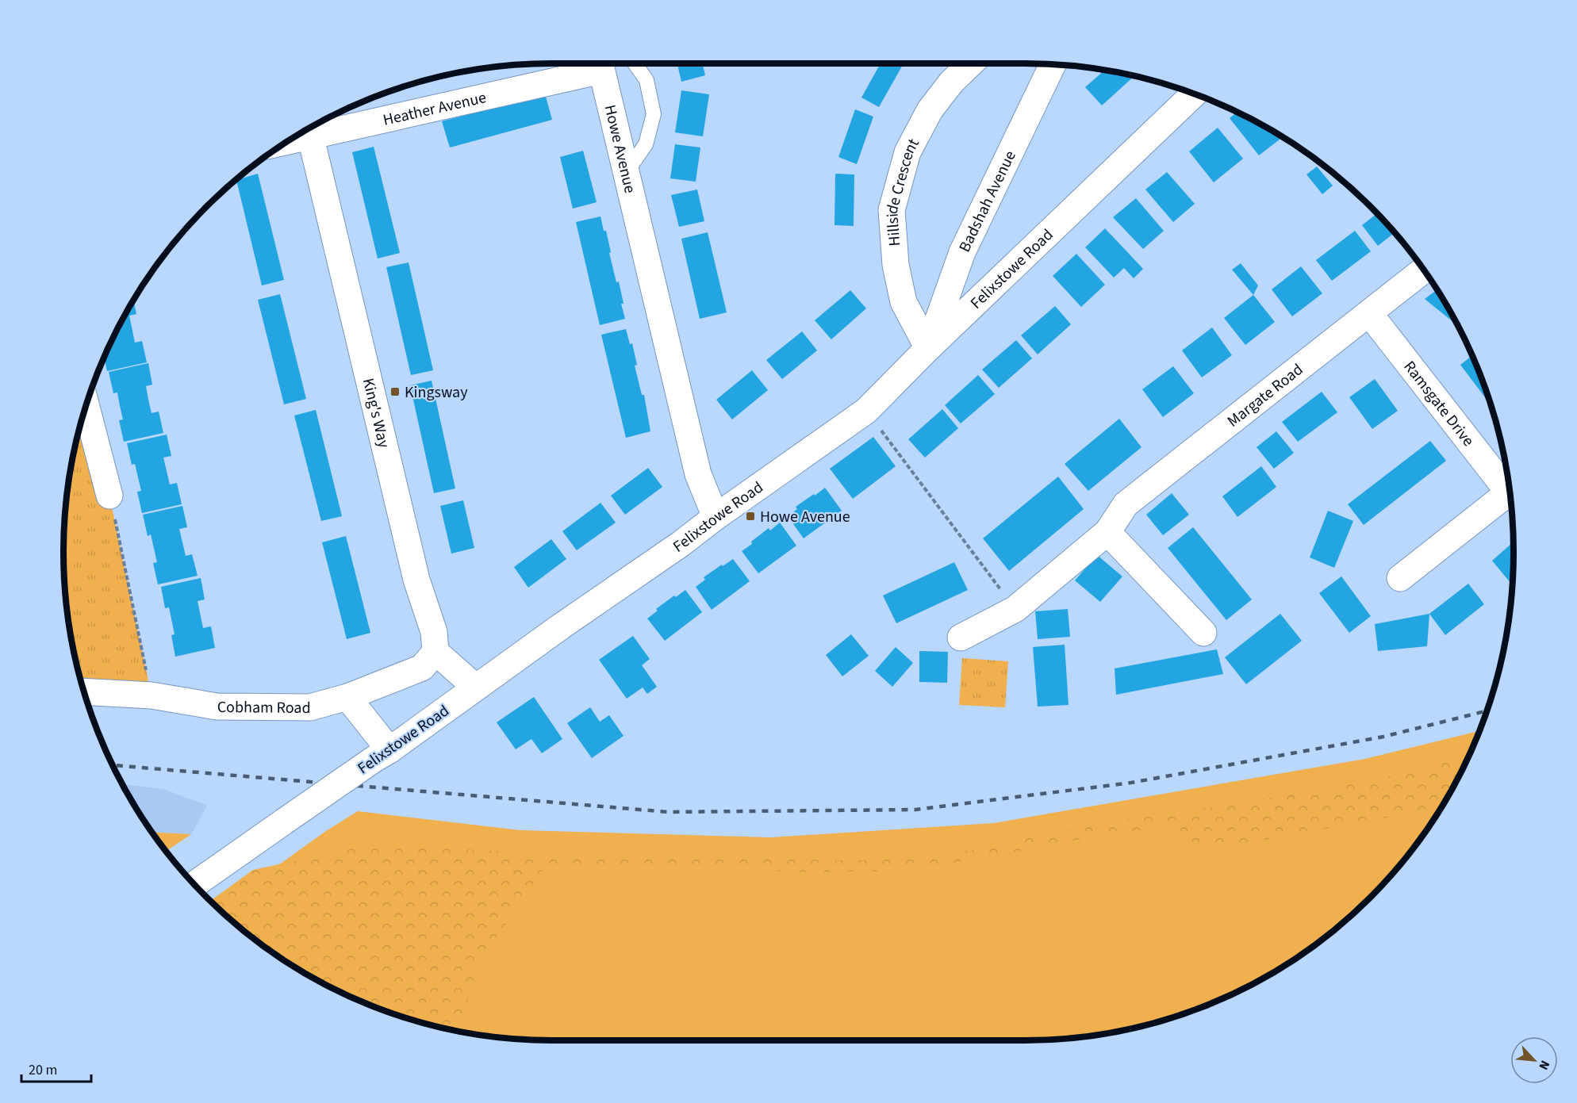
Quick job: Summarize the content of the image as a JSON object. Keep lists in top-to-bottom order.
{
  "streets": {
    "street": [
      "Heather Avenue",
      "Howe Avenue",
      "Hillside Crescent",
      "Badshah Avenue",
      "Felixstowe Road",
      "Margate Road",
      "Ramsgate Drive",
      "King's Way",
      "Cobham Road"
    ]
  },
  "crossings": [
    ["Heather Avenue", "Howe Avenue"],
    ["Heather Avenue", "King's Way"],
    ["Howe Avenue", "Felixstowe Road"],
    ["Hillside Crescent", "Badshah Avenue"],
    ["Hillside Crescent", "Felixstowe Road"],
    ["Badshah Avenue", "Felixstowe Road"],
    ["Margate Road", "Ramsgate Drive"],
    ["King's Way", "Cobham Road"]
  ],
  "places": {
    "transit": ["Kingsway", "Howe Avenue"]
  },
  "scale_bar": "20 m",
  "north": "bottom right"
}
